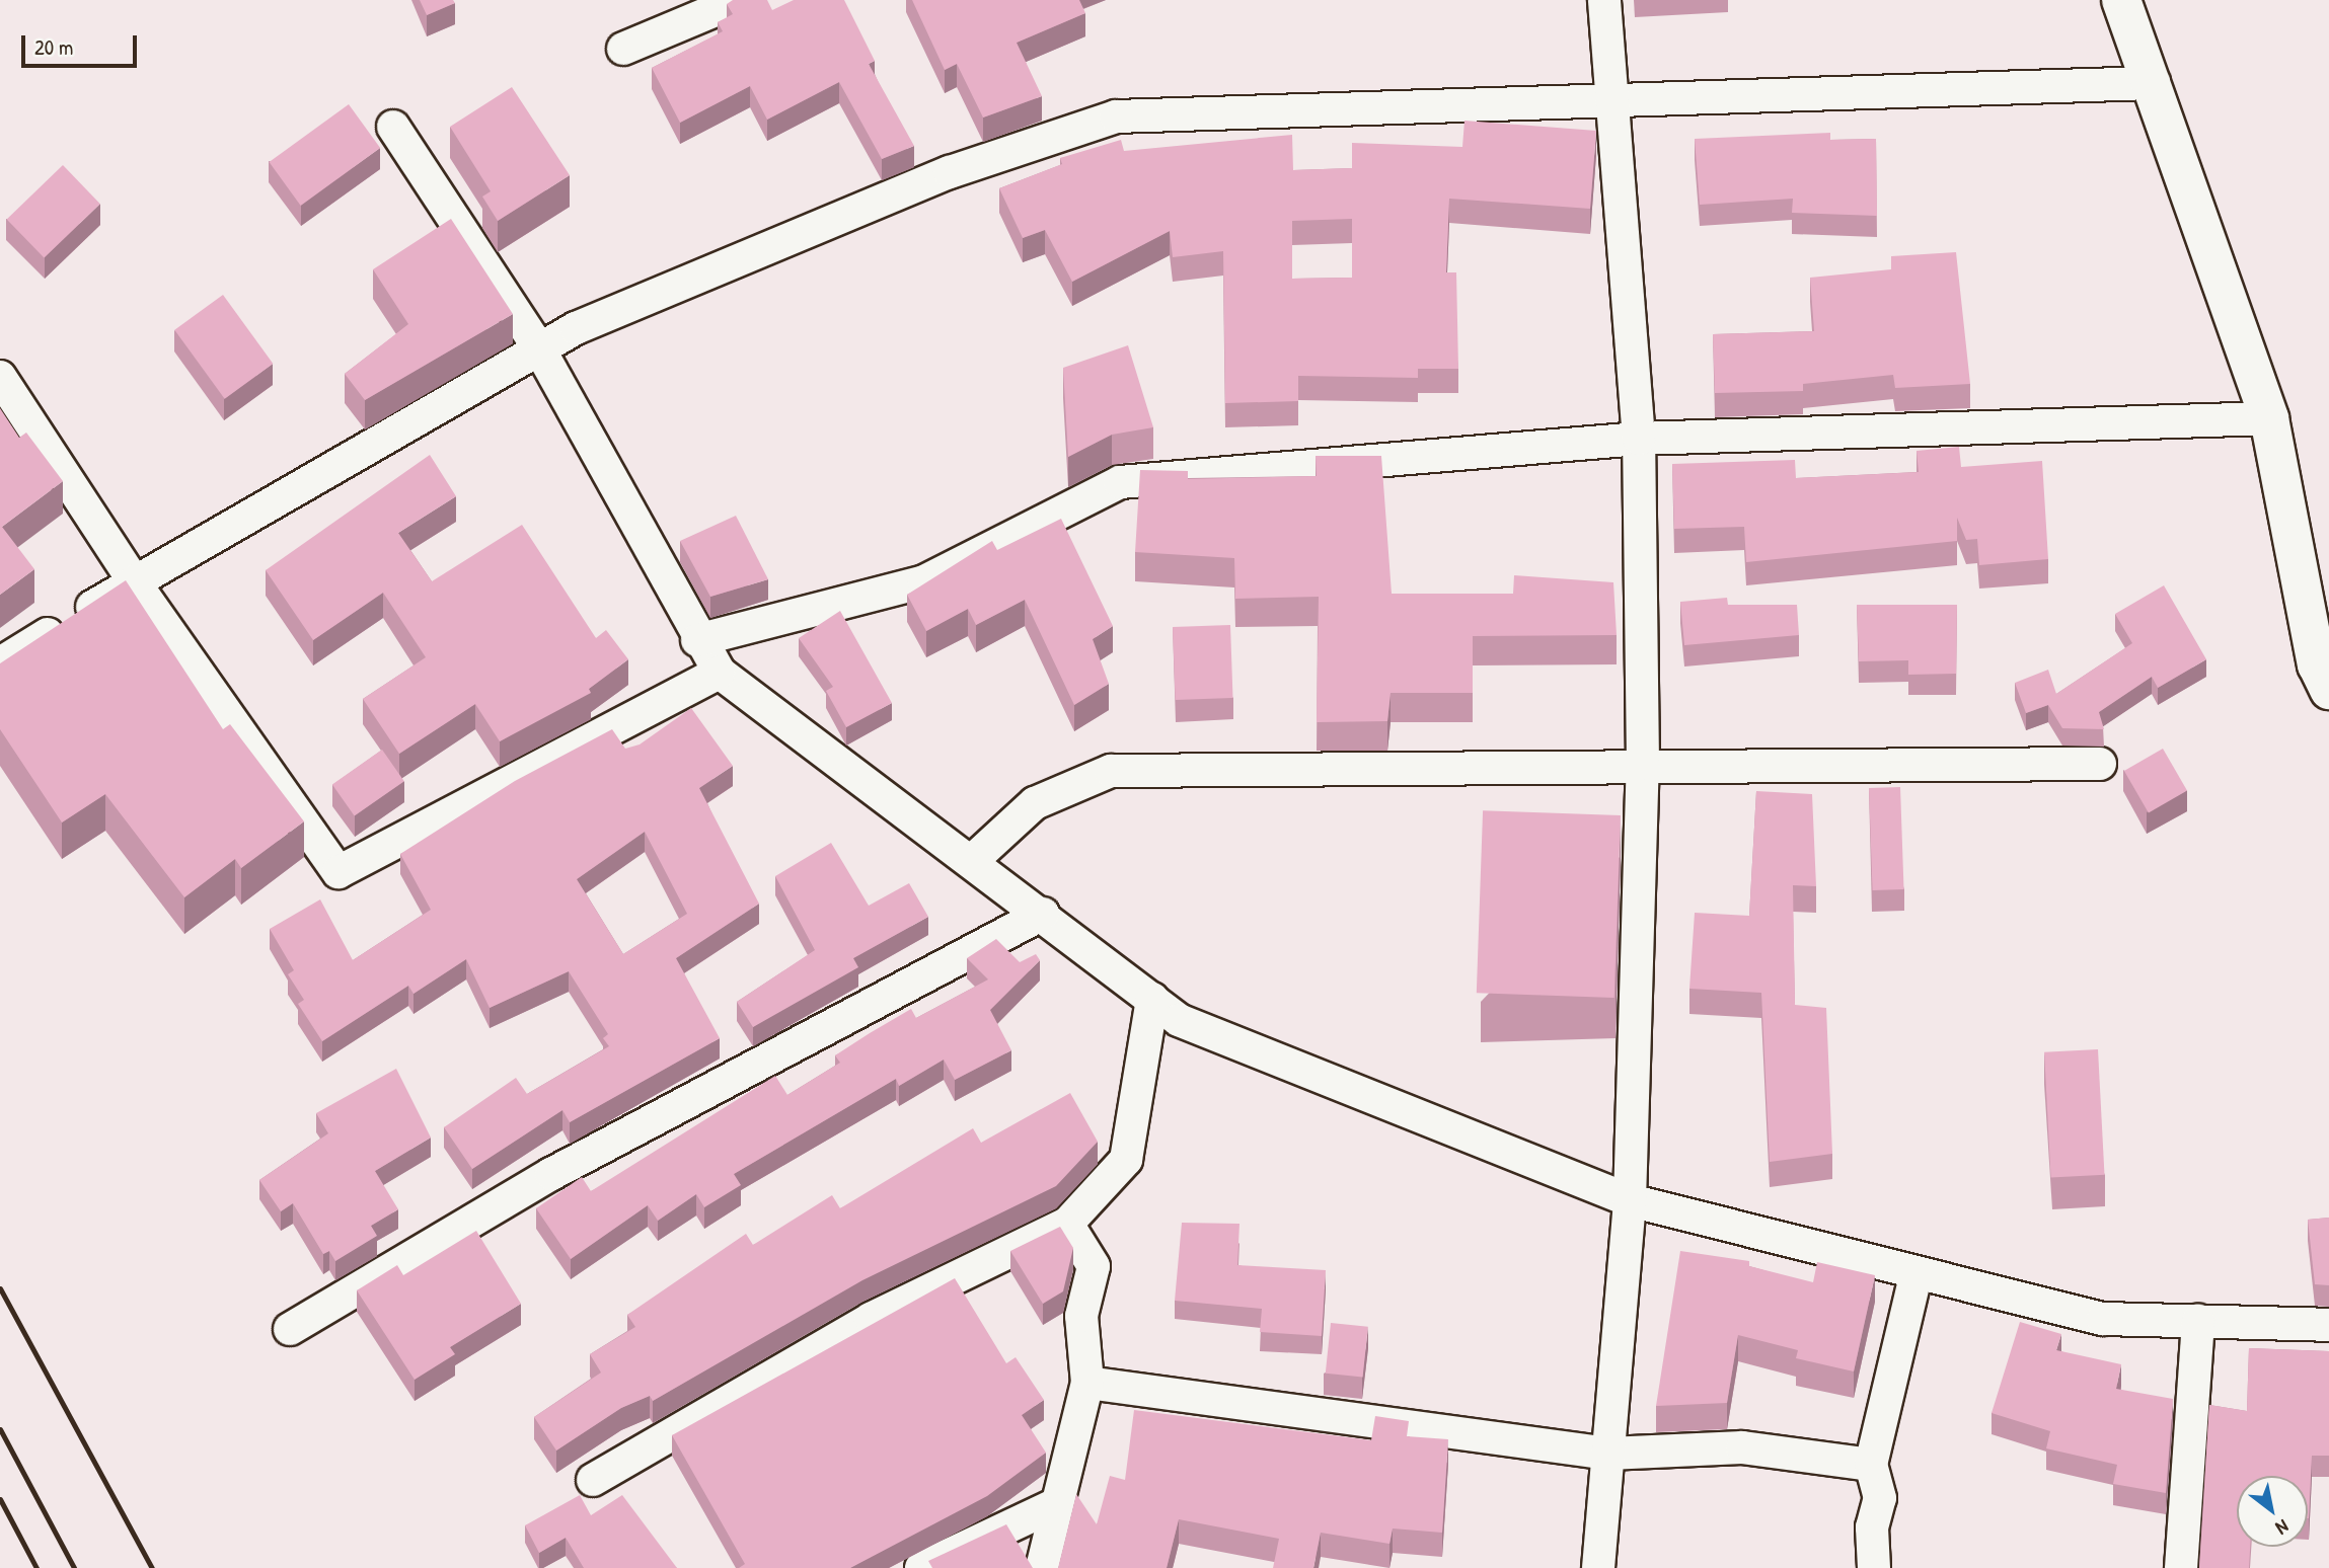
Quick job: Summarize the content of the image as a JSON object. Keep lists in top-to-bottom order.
{
  "scale_bar": "20 m",
  "north": "bottom right"
}
